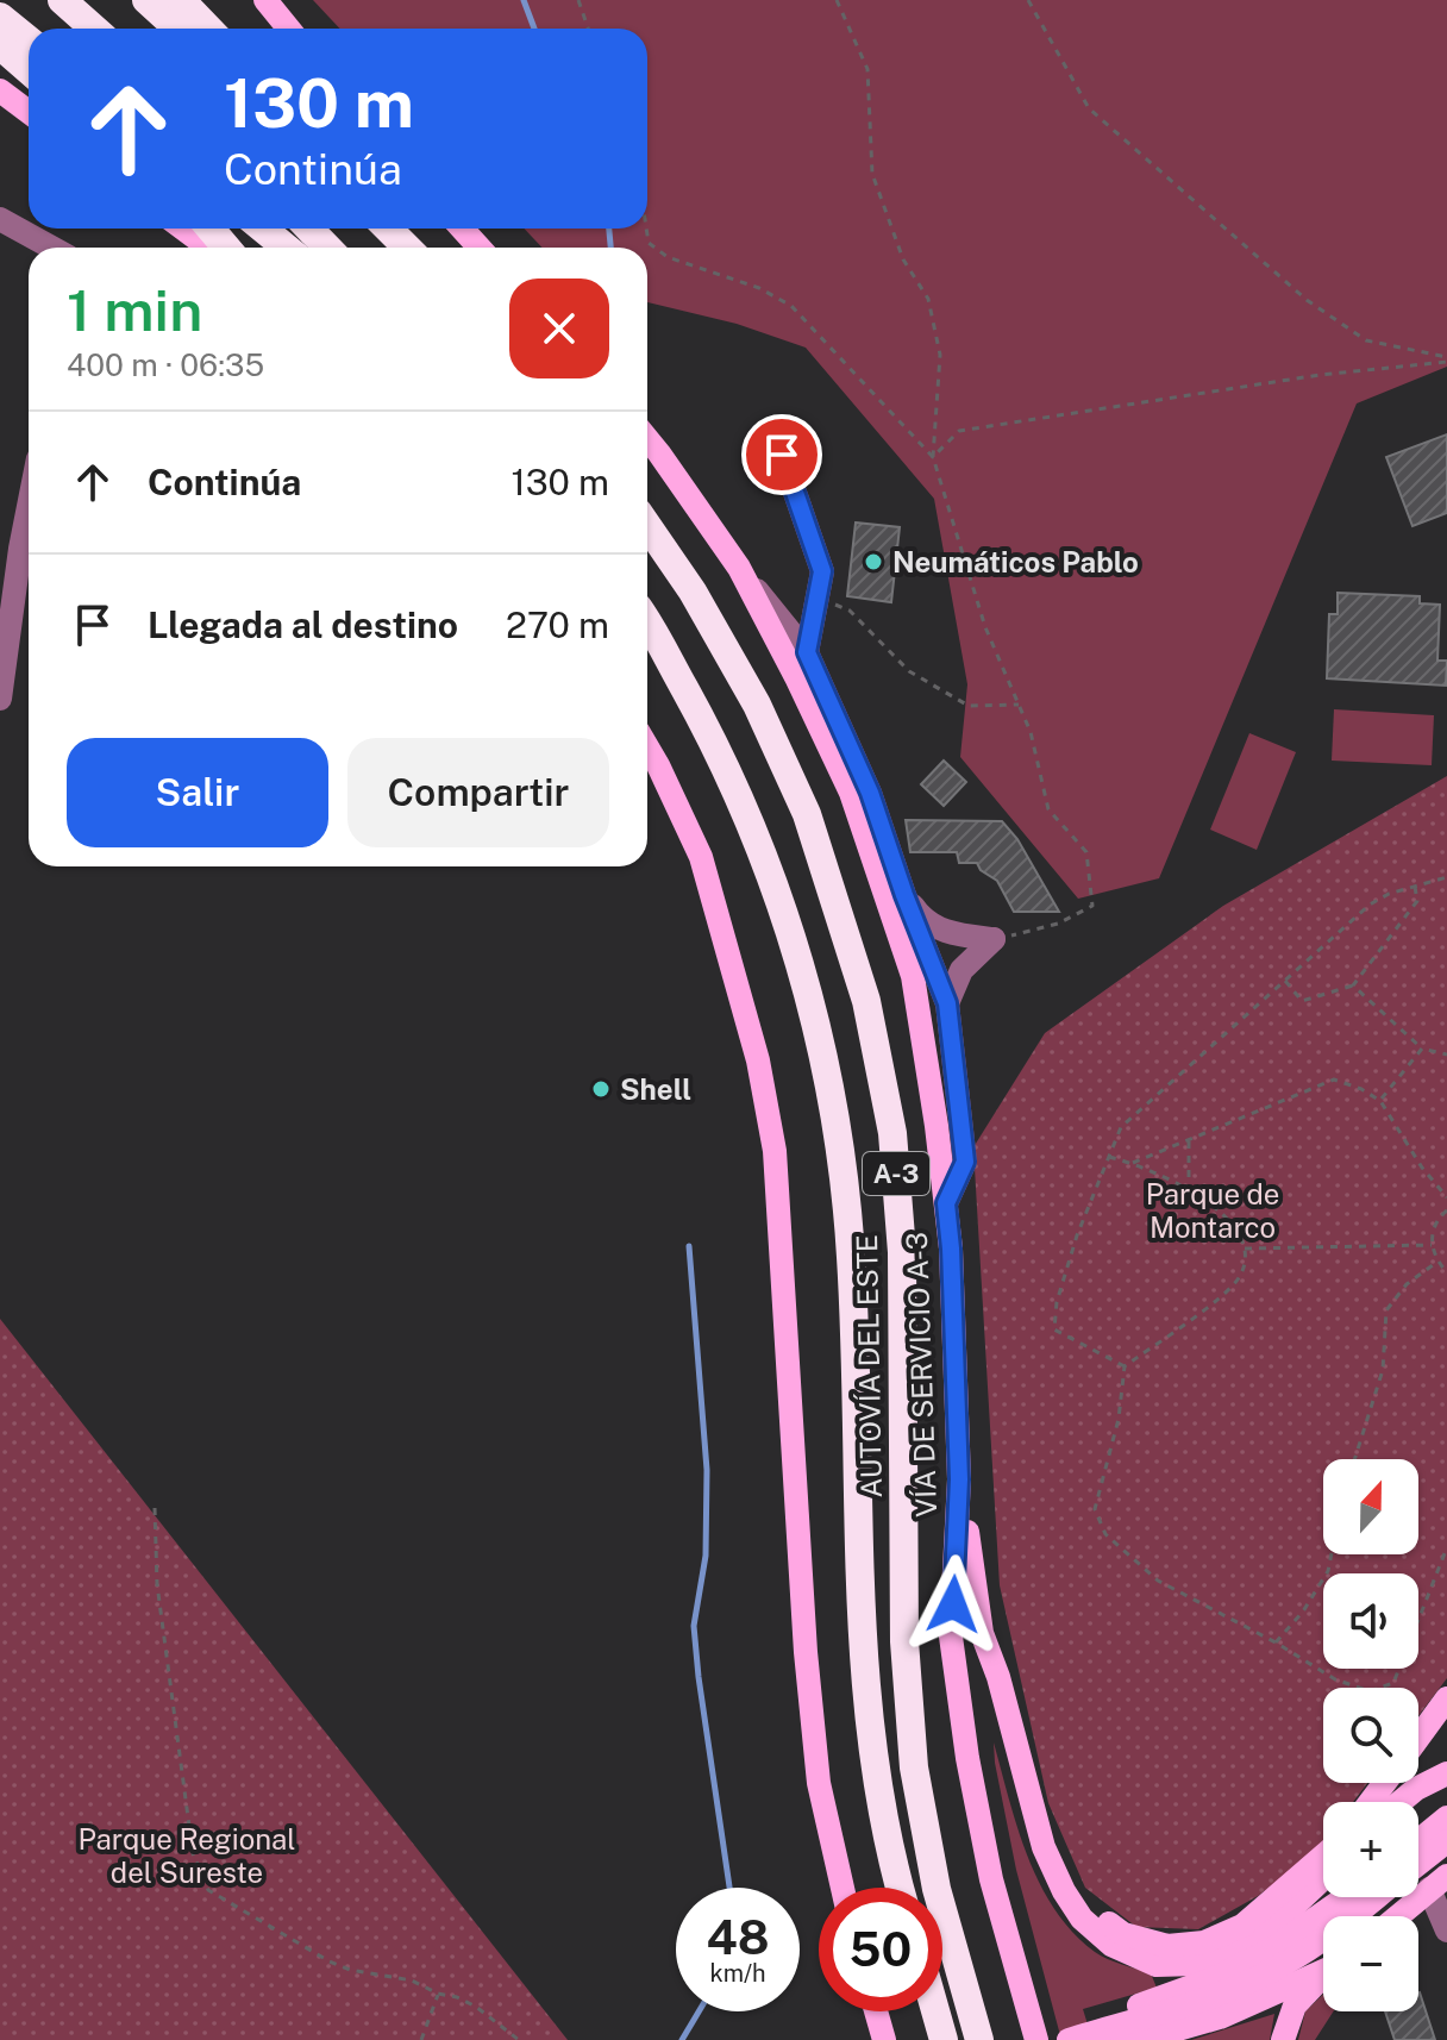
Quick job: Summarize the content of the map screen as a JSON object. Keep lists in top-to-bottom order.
{
  "streets": {
    "highway": ["A-3", "AUTOVÍA DEL ESTE"],
    "main road": ["VÍA DE SERVICIO A-3"]
  },
  "parks": ["Parque de Montarco", "Parque Regional del Sureste"],
  "places": ["Neumáticos Pablo", "Shell"],
  "north": "top",
  "page": {
    "turn": ["130 m", "Continúa"],
    "heading": ["1 min", "400 m · 06:35"],
    "list": [
      {
        "name": "Continúa",
        "value": "130 m"
      },
      {
        "name": "Llegada al destino",
        "value": "270 m"
      }
    ],
    "buttons": ["Salir", "Compartir"],
    "map_buttons": ["+", "−"],
    "speed": "48 km/h",
    "limit": "50"
  }
}
